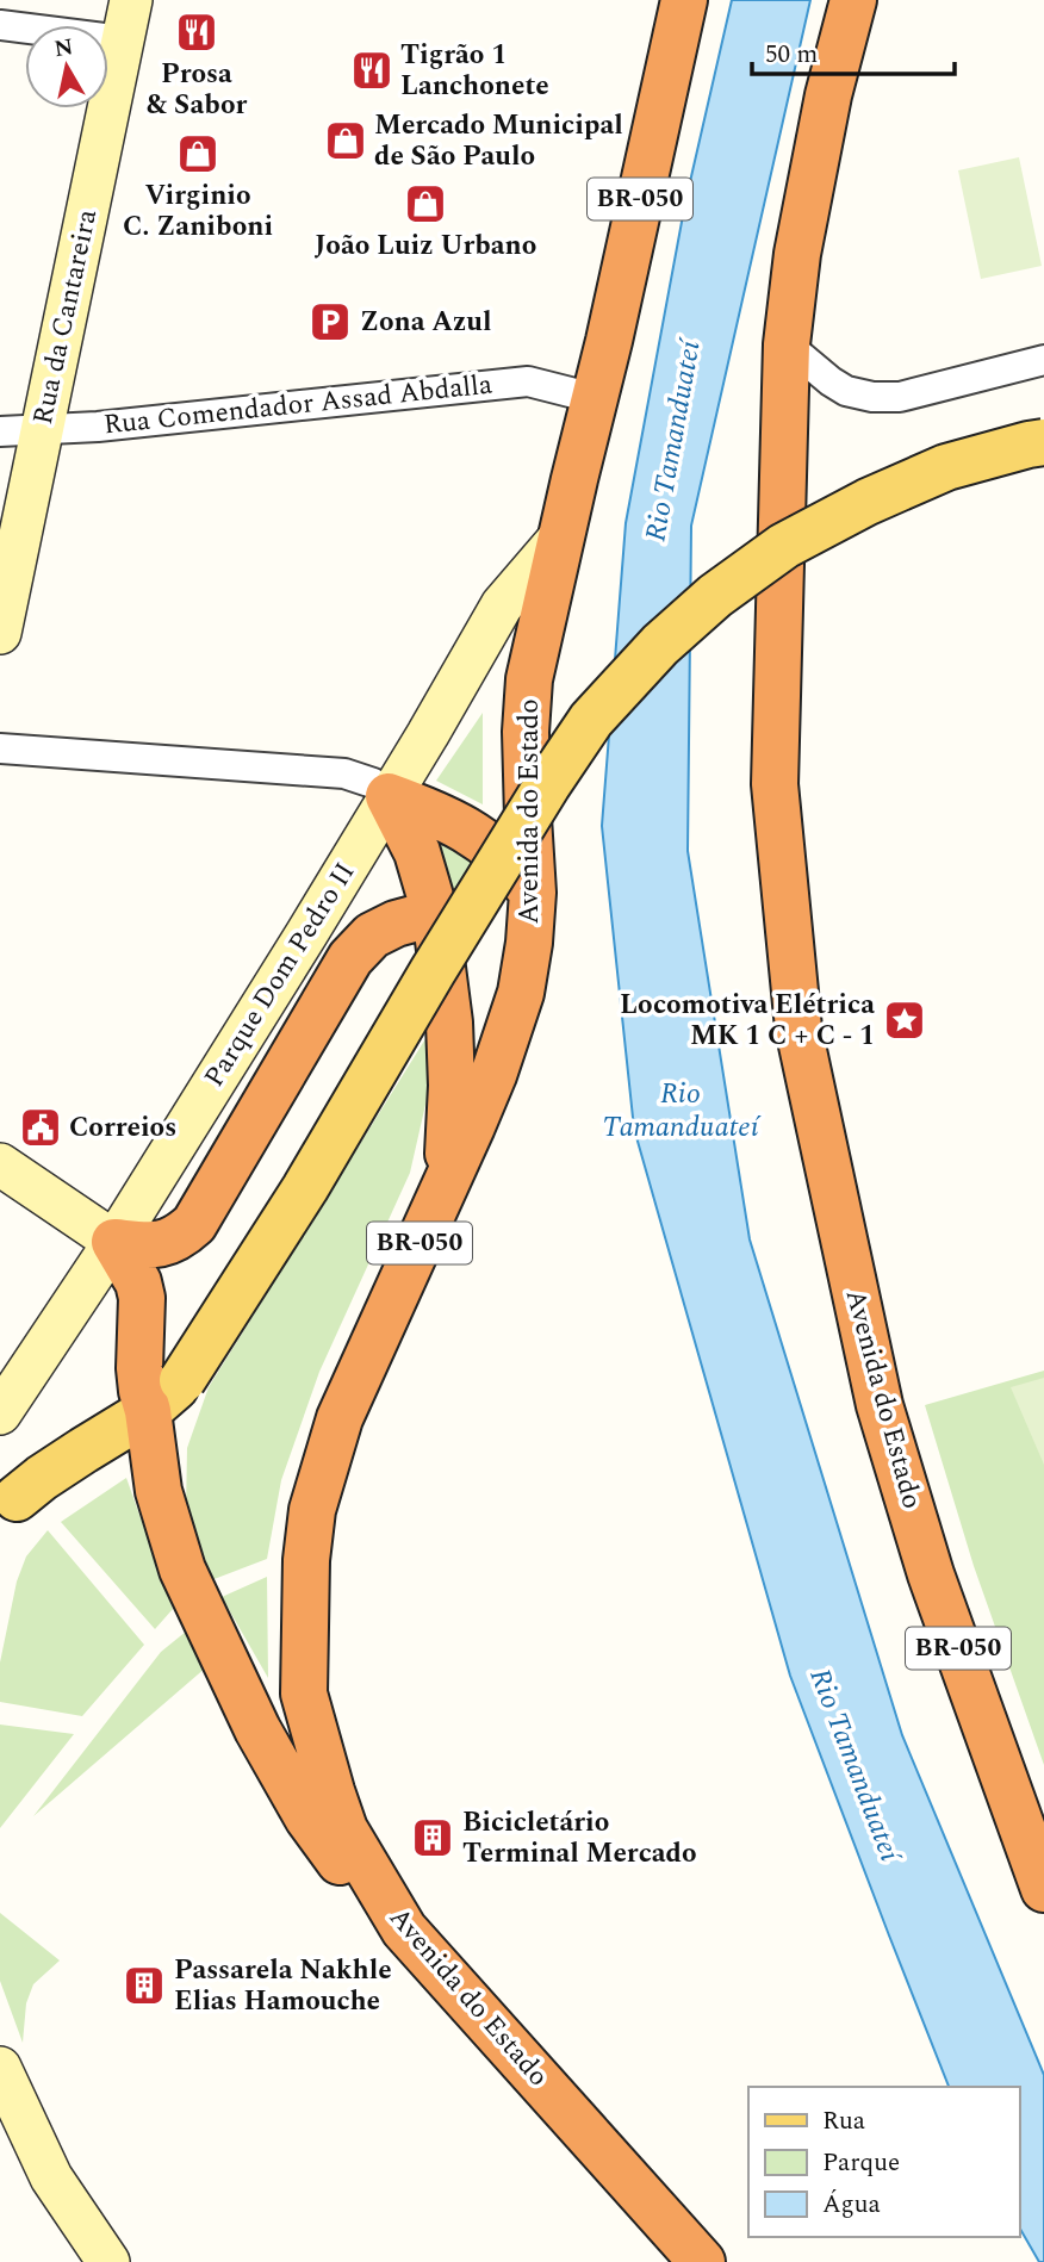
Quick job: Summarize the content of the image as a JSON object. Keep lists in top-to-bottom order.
{
  "streets": {
    "highway": ["BR-050", "Avenida do Estado"],
    "street": ["Rua da Cantareira", "Rua Comendador Assad Abdalla", "Parque Dom Pedro II"]
  },
  "crossings": [
    ["Rua da Cantareira", "Rua Comendador Assad Abdalla"],
    ["Rua Comendador Assad Abdalla", "Avenida do Estado"],
    ["Avenida do Estado", "Parque Dom Pedro II"]
  ],
  "water": ["Rio Tamanduateí"],
  "places": {
    "restaurant": ["Prosa & Sabor", "Tigrão 1 Lanchonete"],
    "shop": ["Mercado Municipal de São Paulo", "Virginio C. Zaniboni", "João Luiz Urbano"],
    "parking": ["Zona Azul"],
    "place": ["Locomotiva Elétrica MK 1 C + C - 1"],
    "public building": ["Correios"],
    "building": ["Bicicletário Terminal Mercado", "Passarela Nakhle Elias Hamouche"]
  },
  "legend": ["Rua", "Parque", "Água"],
  "scale_bar": "50 m",
  "north": "top"
}
